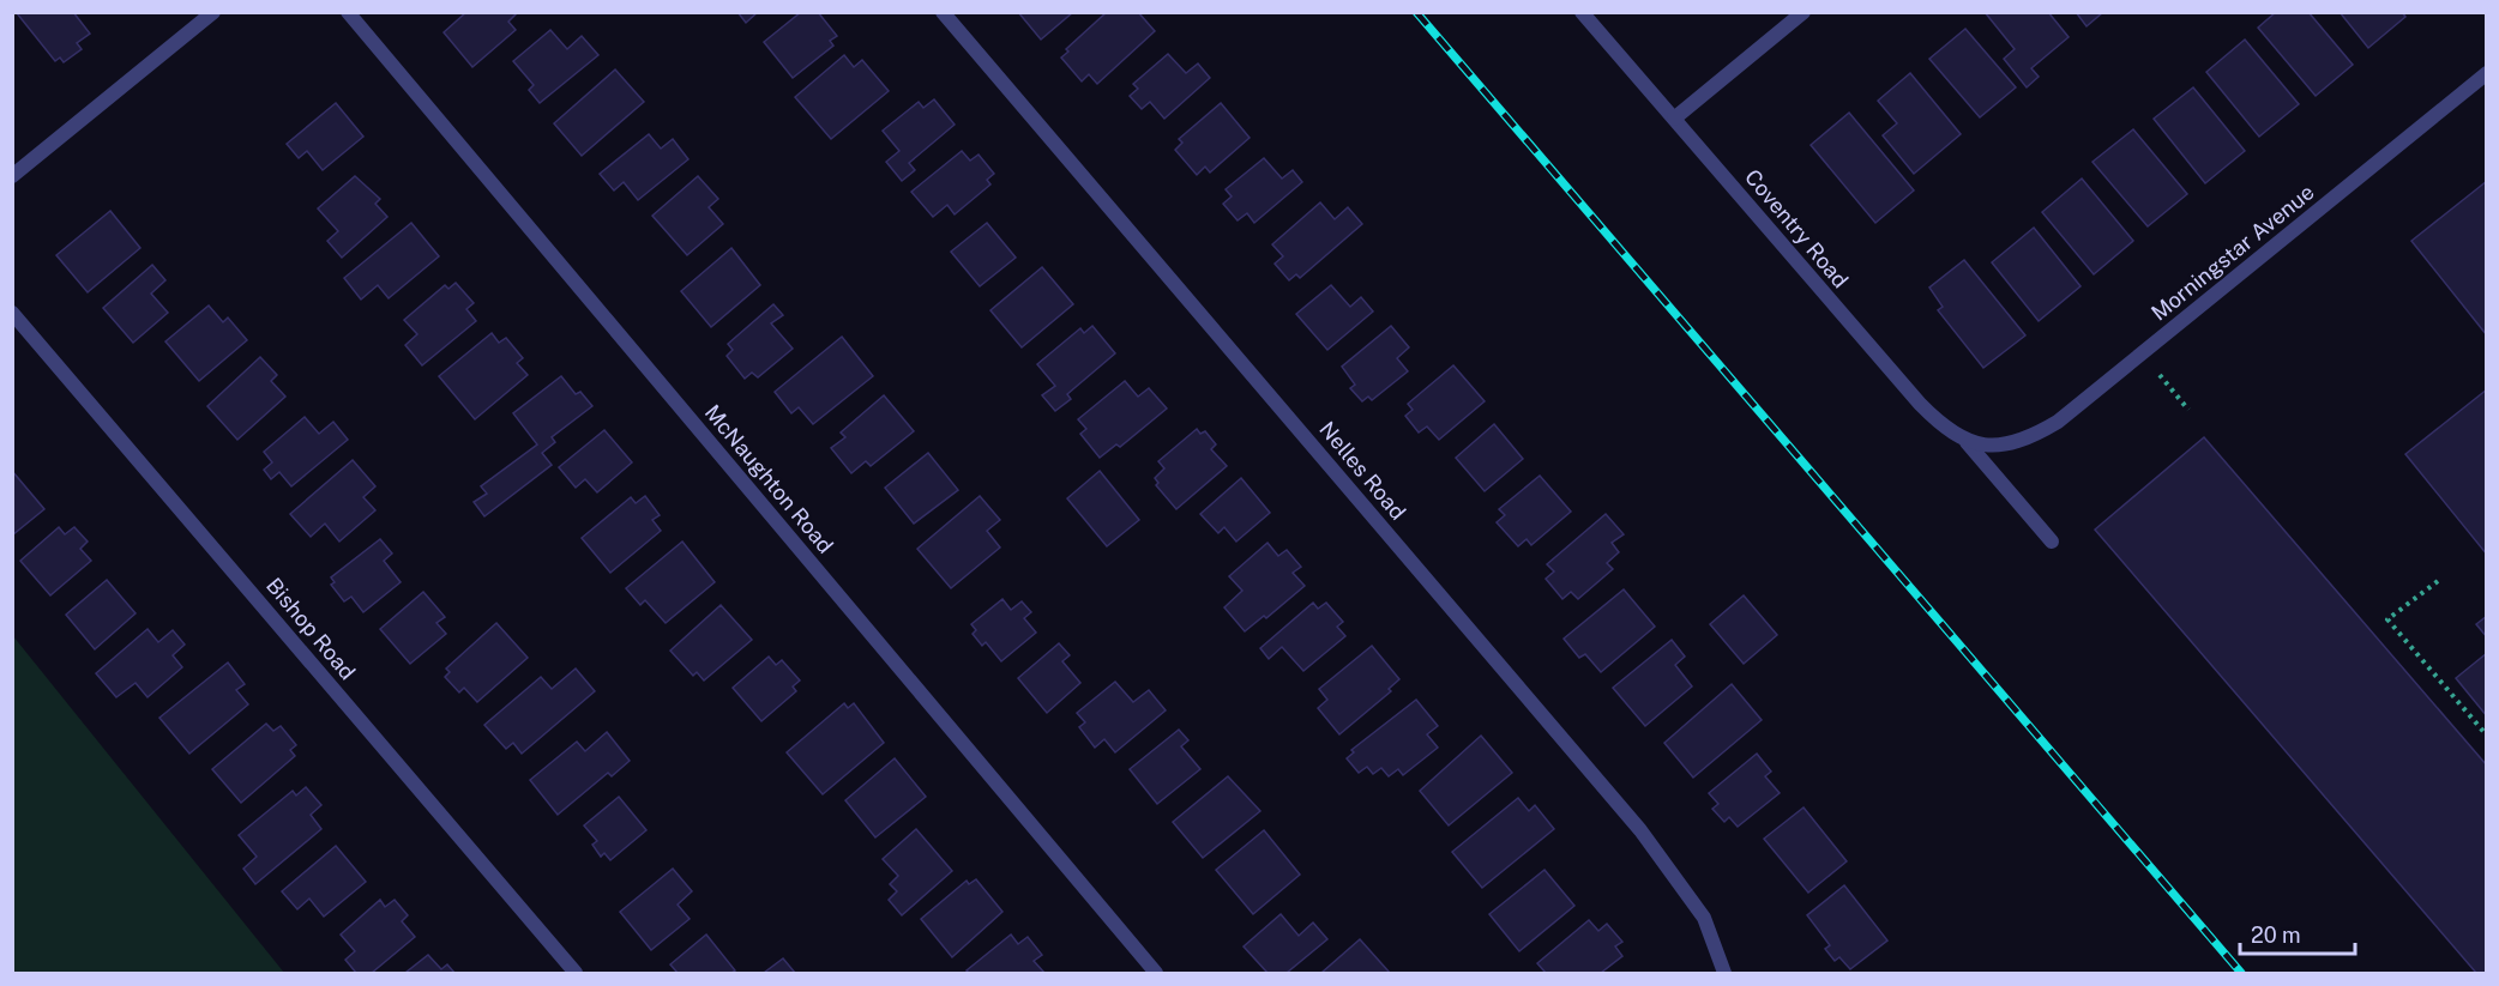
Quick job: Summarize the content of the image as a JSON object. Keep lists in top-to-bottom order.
{
  "streets": {
    "street": [
      "Coventry Road",
      "Morningstar Avenue",
      "Nelles Road",
      "McNaughton Road",
      "Bishop Road"
    ]
  },
  "crossings": [
    ["Coventry Road", "Morningstar Avenue"]
  ],
  "scale_bar": "20 m"
}
